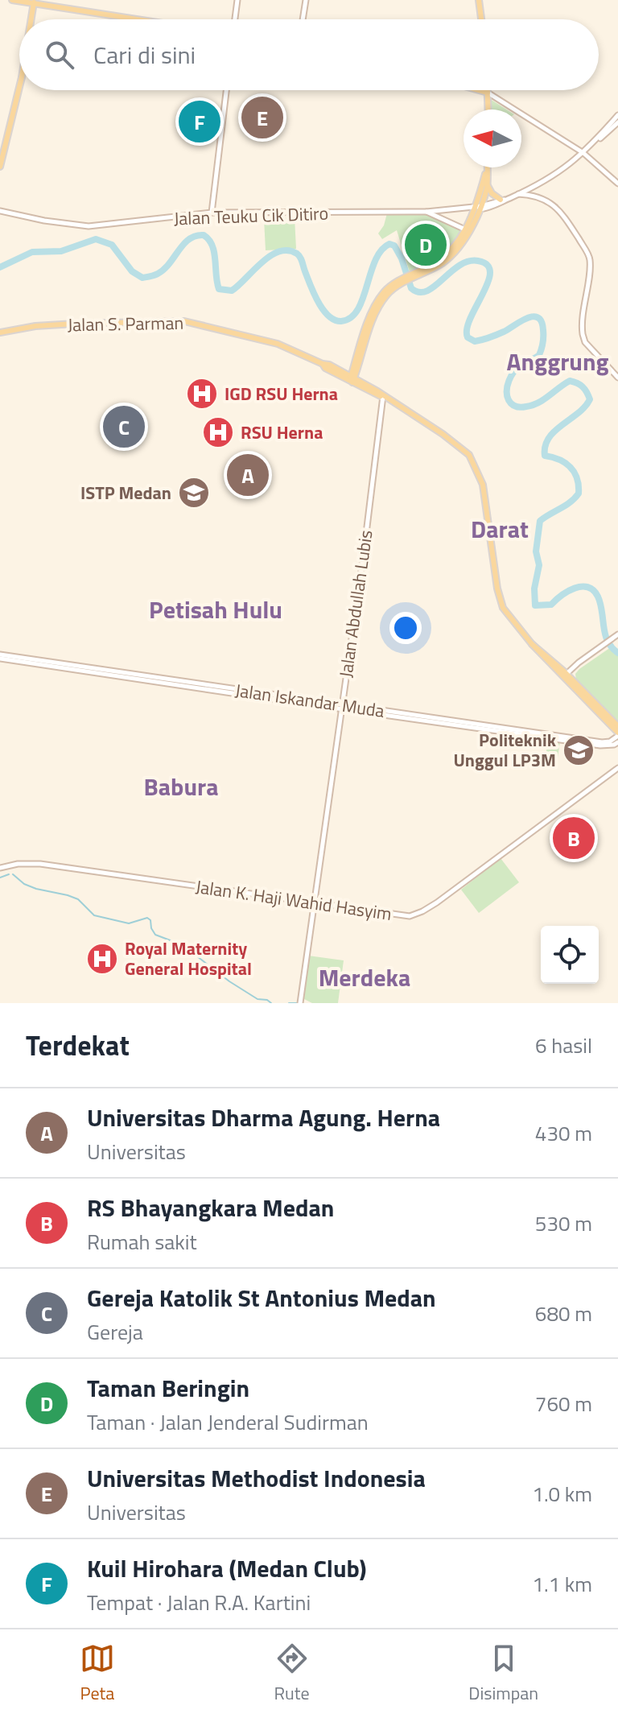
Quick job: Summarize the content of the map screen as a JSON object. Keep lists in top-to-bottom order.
{
  "streets": {
    "main road": ["Jalan S. Parman"],
    "street": [
      "Jalan Teuku Cik Ditiro",
      "Jalan Abdullah Lubis",
      "Jalan Iskandar Muda",
      "Jalan K. Haji Wahid Hasyim"
    ]
  },
  "crossings": [
    ["Jalan Abdullah Lubis", "Jalan Iskandar Muda"],
    ["Jalan Abdullah Lubis", "Jalan K. Haji Wahid Hasyim"]
  ],
  "districts": [
    "Anggrung",
    "Darat",
    "Petisah Hulu",
    "Babura",
    "Merdeka"
  ],
  "places": {
    "hospital": ["IGD RSU Herna", "RSU Herna", "Royal Maternity General Hospital"],
    "school or university": ["ISTP Medan", "Politeknik Unggul LP3M"]
  },
  "north": "left",
  "page": {
    "search": "Cari di sini",
    "pins": [
      "E",
      "F",
      "D",
      "C",
      "A",
      "B"
    ],
    "heading": ["Terdekat", "6 hasil"],
    "list": [
      {
        "mark": "A",
        "name": "Universitas Dharma Agung. Herna",
        "note": "Universitas",
        "value": "430 m"
      },
      {
        "mark": "B",
        "name": "RS Bhayangkara Medan",
        "note": "Rumah sakit",
        "value": "530 m"
      },
      {
        "mark": "C",
        "name": "Gereja Katolik St Antonius Medan",
        "note": "Gereja",
        "value": "680 m"
      },
      {
        "mark": "D",
        "name": "Taman Beringin",
        "note": "Taman · Jalan Jenderal Sudirman",
        "value": "760 m"
      },
      {
        "mark": "E",
        "name": "Universitas Methodist Indonesia",
        "note": "Universitas",
        "value": "1.0 km"
      },
      {
        "mark": "F",
        "name": "Kuil Hirohara (Medan Club)",
        "note": "Tempat · Jalan R.A. Kartini",
        "value": "1.1 km"
      }
    ],
    "nav": ["Peta", "Rute", "Disimpan"]
  }
}
